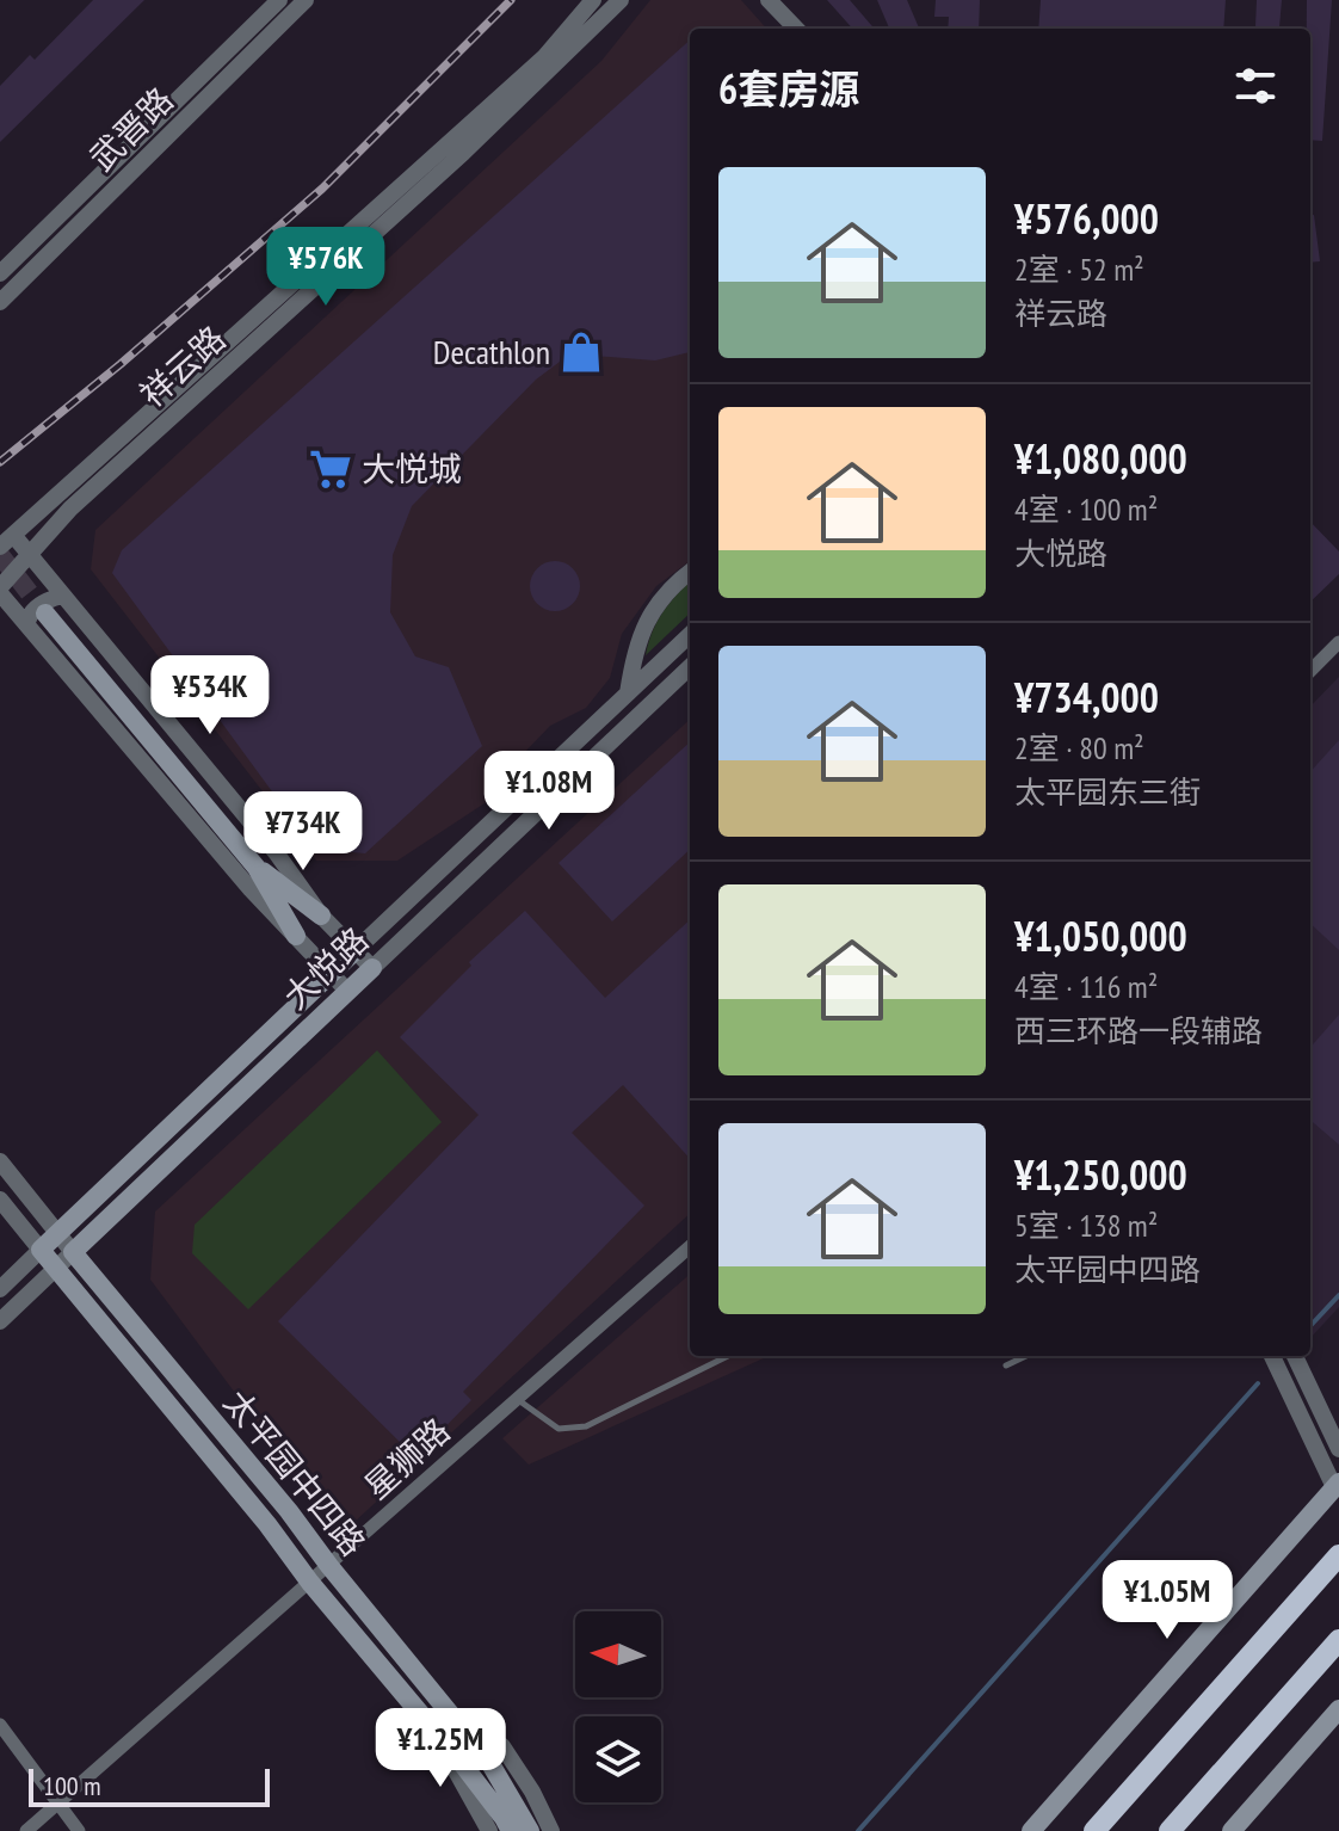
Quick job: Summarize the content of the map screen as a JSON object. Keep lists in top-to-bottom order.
{
  "streets": {
    "main road": ["大悦路", "太平园中四路"],
    "street": ["武晋路", "祥云路", "星狮路"]
  },
  "crossings": [
    ["大悦路", "太平园中四路"],
    ["星狮路", "太平园中四路"]
  ],
  "places": {
    "shop": ["Decathlon"],
    "supermarket": ["大悦城"]
  },
  "scale_bar": "100 m",
  "north": "left",
  "page": {
    "heading": "6套房源",
    "list": [
      {
        "name": "¥576,000",
        "note": "2室 · 52 m² · 祥云路"
      },
      {
        "name": "¥1,080,000",
        "note": "4室 · 100 m² · 大悦路"
      },
      {
        "name": "¥734,000",
        "note": "2室 · 80 m² · 太平园东三街"
      },
      {
        "name": "¥1,050,000",
        "note": "4室 · 116 m² · 西三环路一段辅路"
      },
      {
        "name": "¥1,250,000",
        "note": "5室 · 138 m² · 太平园中四路"
      }
    ],
    "price": [
      "¥576K",
      "¥534K",
      "¥1.08M",
      "¥734K",
      "¥1.05M",
      "¥1.25M"
    ],
    "scale": "100 m"
  }
}
